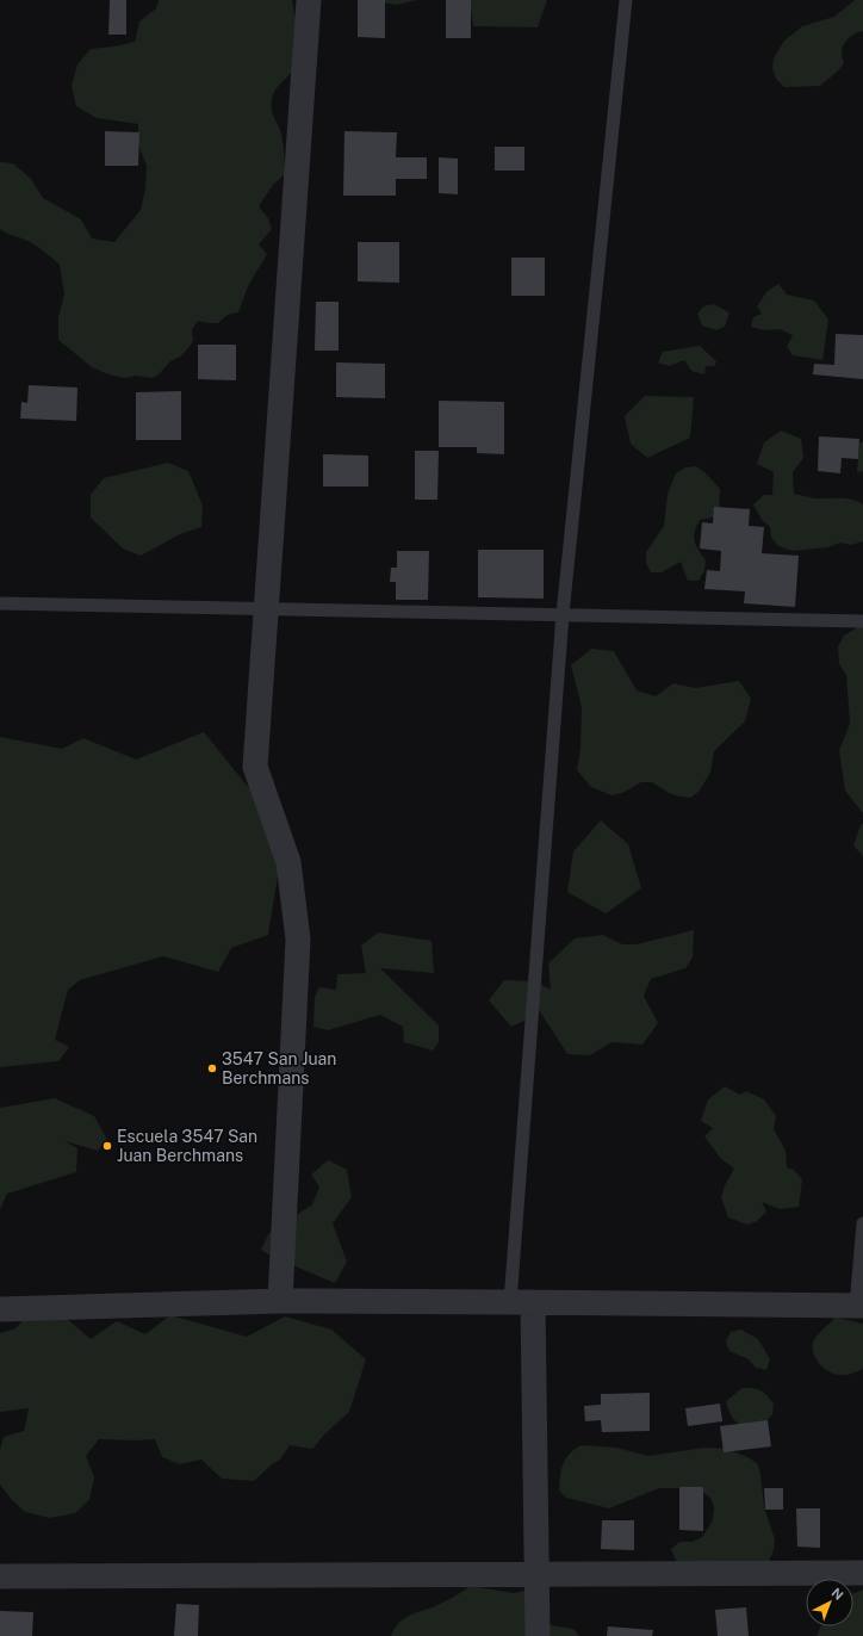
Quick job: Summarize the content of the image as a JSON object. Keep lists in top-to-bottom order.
{
  "places": ["3547 San Juan Berchmans", "Escuela 3547 San Juan Berchmans"],
  "north": "top right"
}
